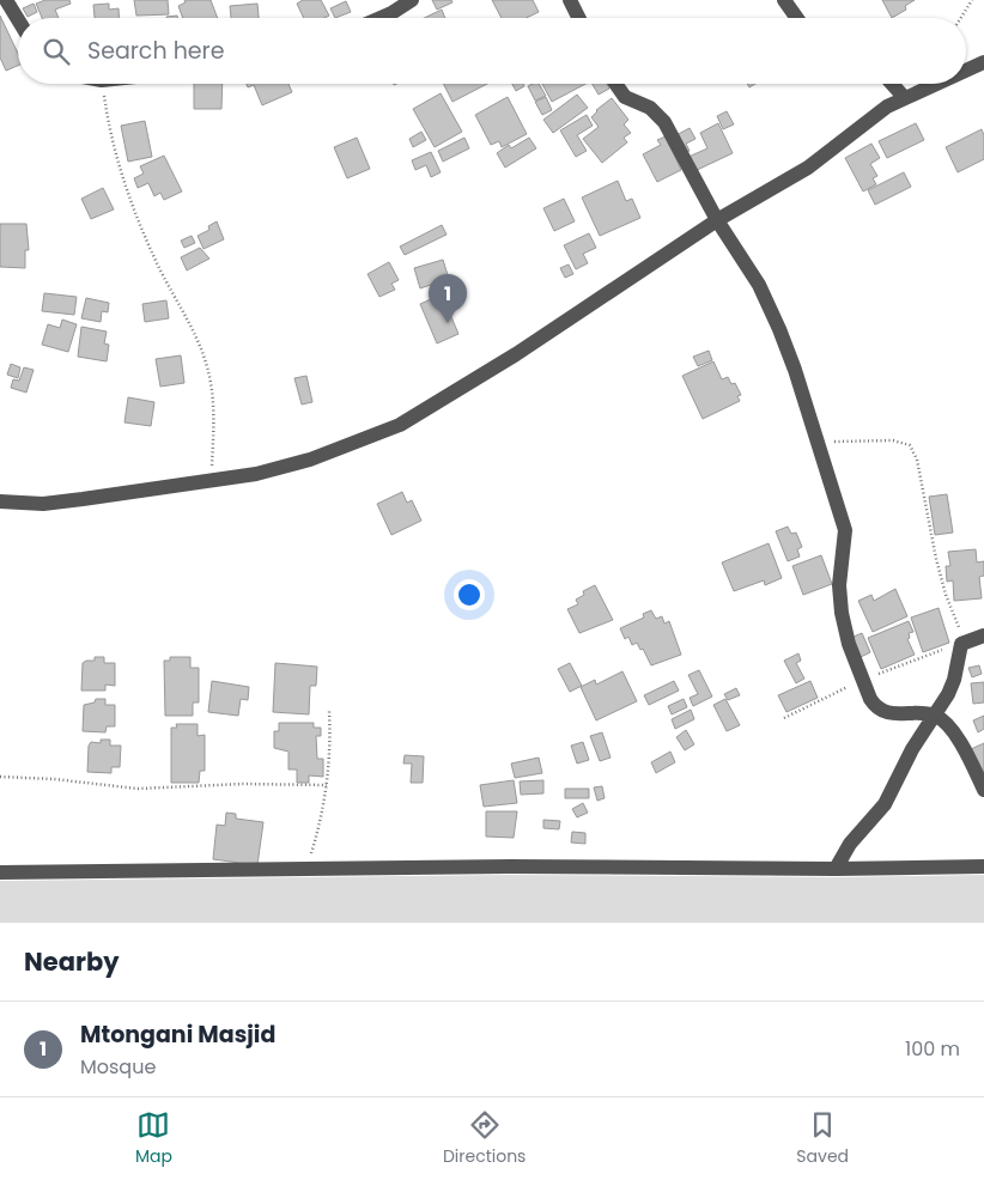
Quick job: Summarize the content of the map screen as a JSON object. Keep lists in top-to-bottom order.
{
  "page": {
    "search": "Search here",
    "pins": "1",
    "heading": "Nearby",
    "list": [
      {
        "mark": "1",
        "name": "Mtongani Masjid",
        "note": "Mosque",
        "value": "100 m"
      }
    ],
    "nav": ["Map", "Directions", "Saved"]
  }
}
